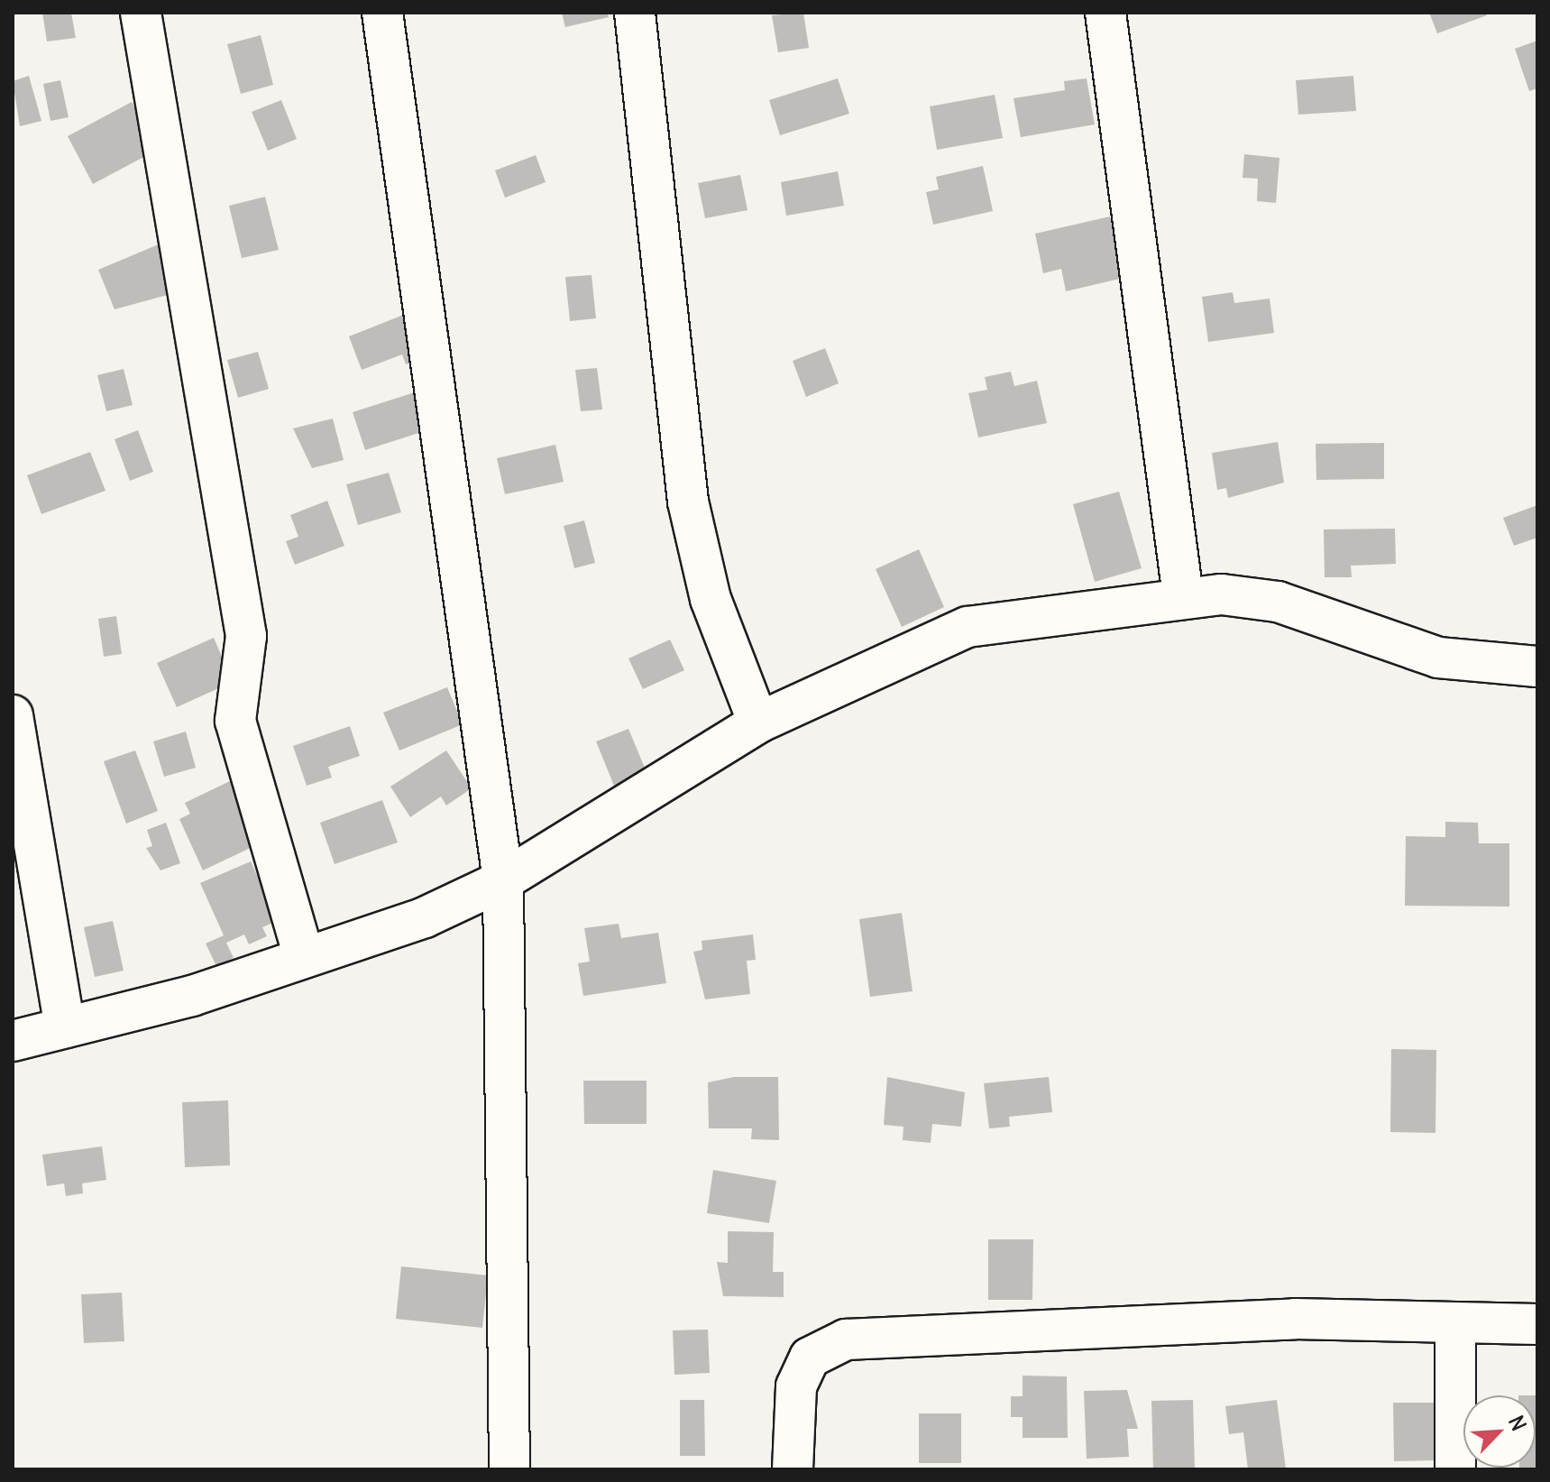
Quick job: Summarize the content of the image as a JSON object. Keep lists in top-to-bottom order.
{
  "north": "top right"
}
